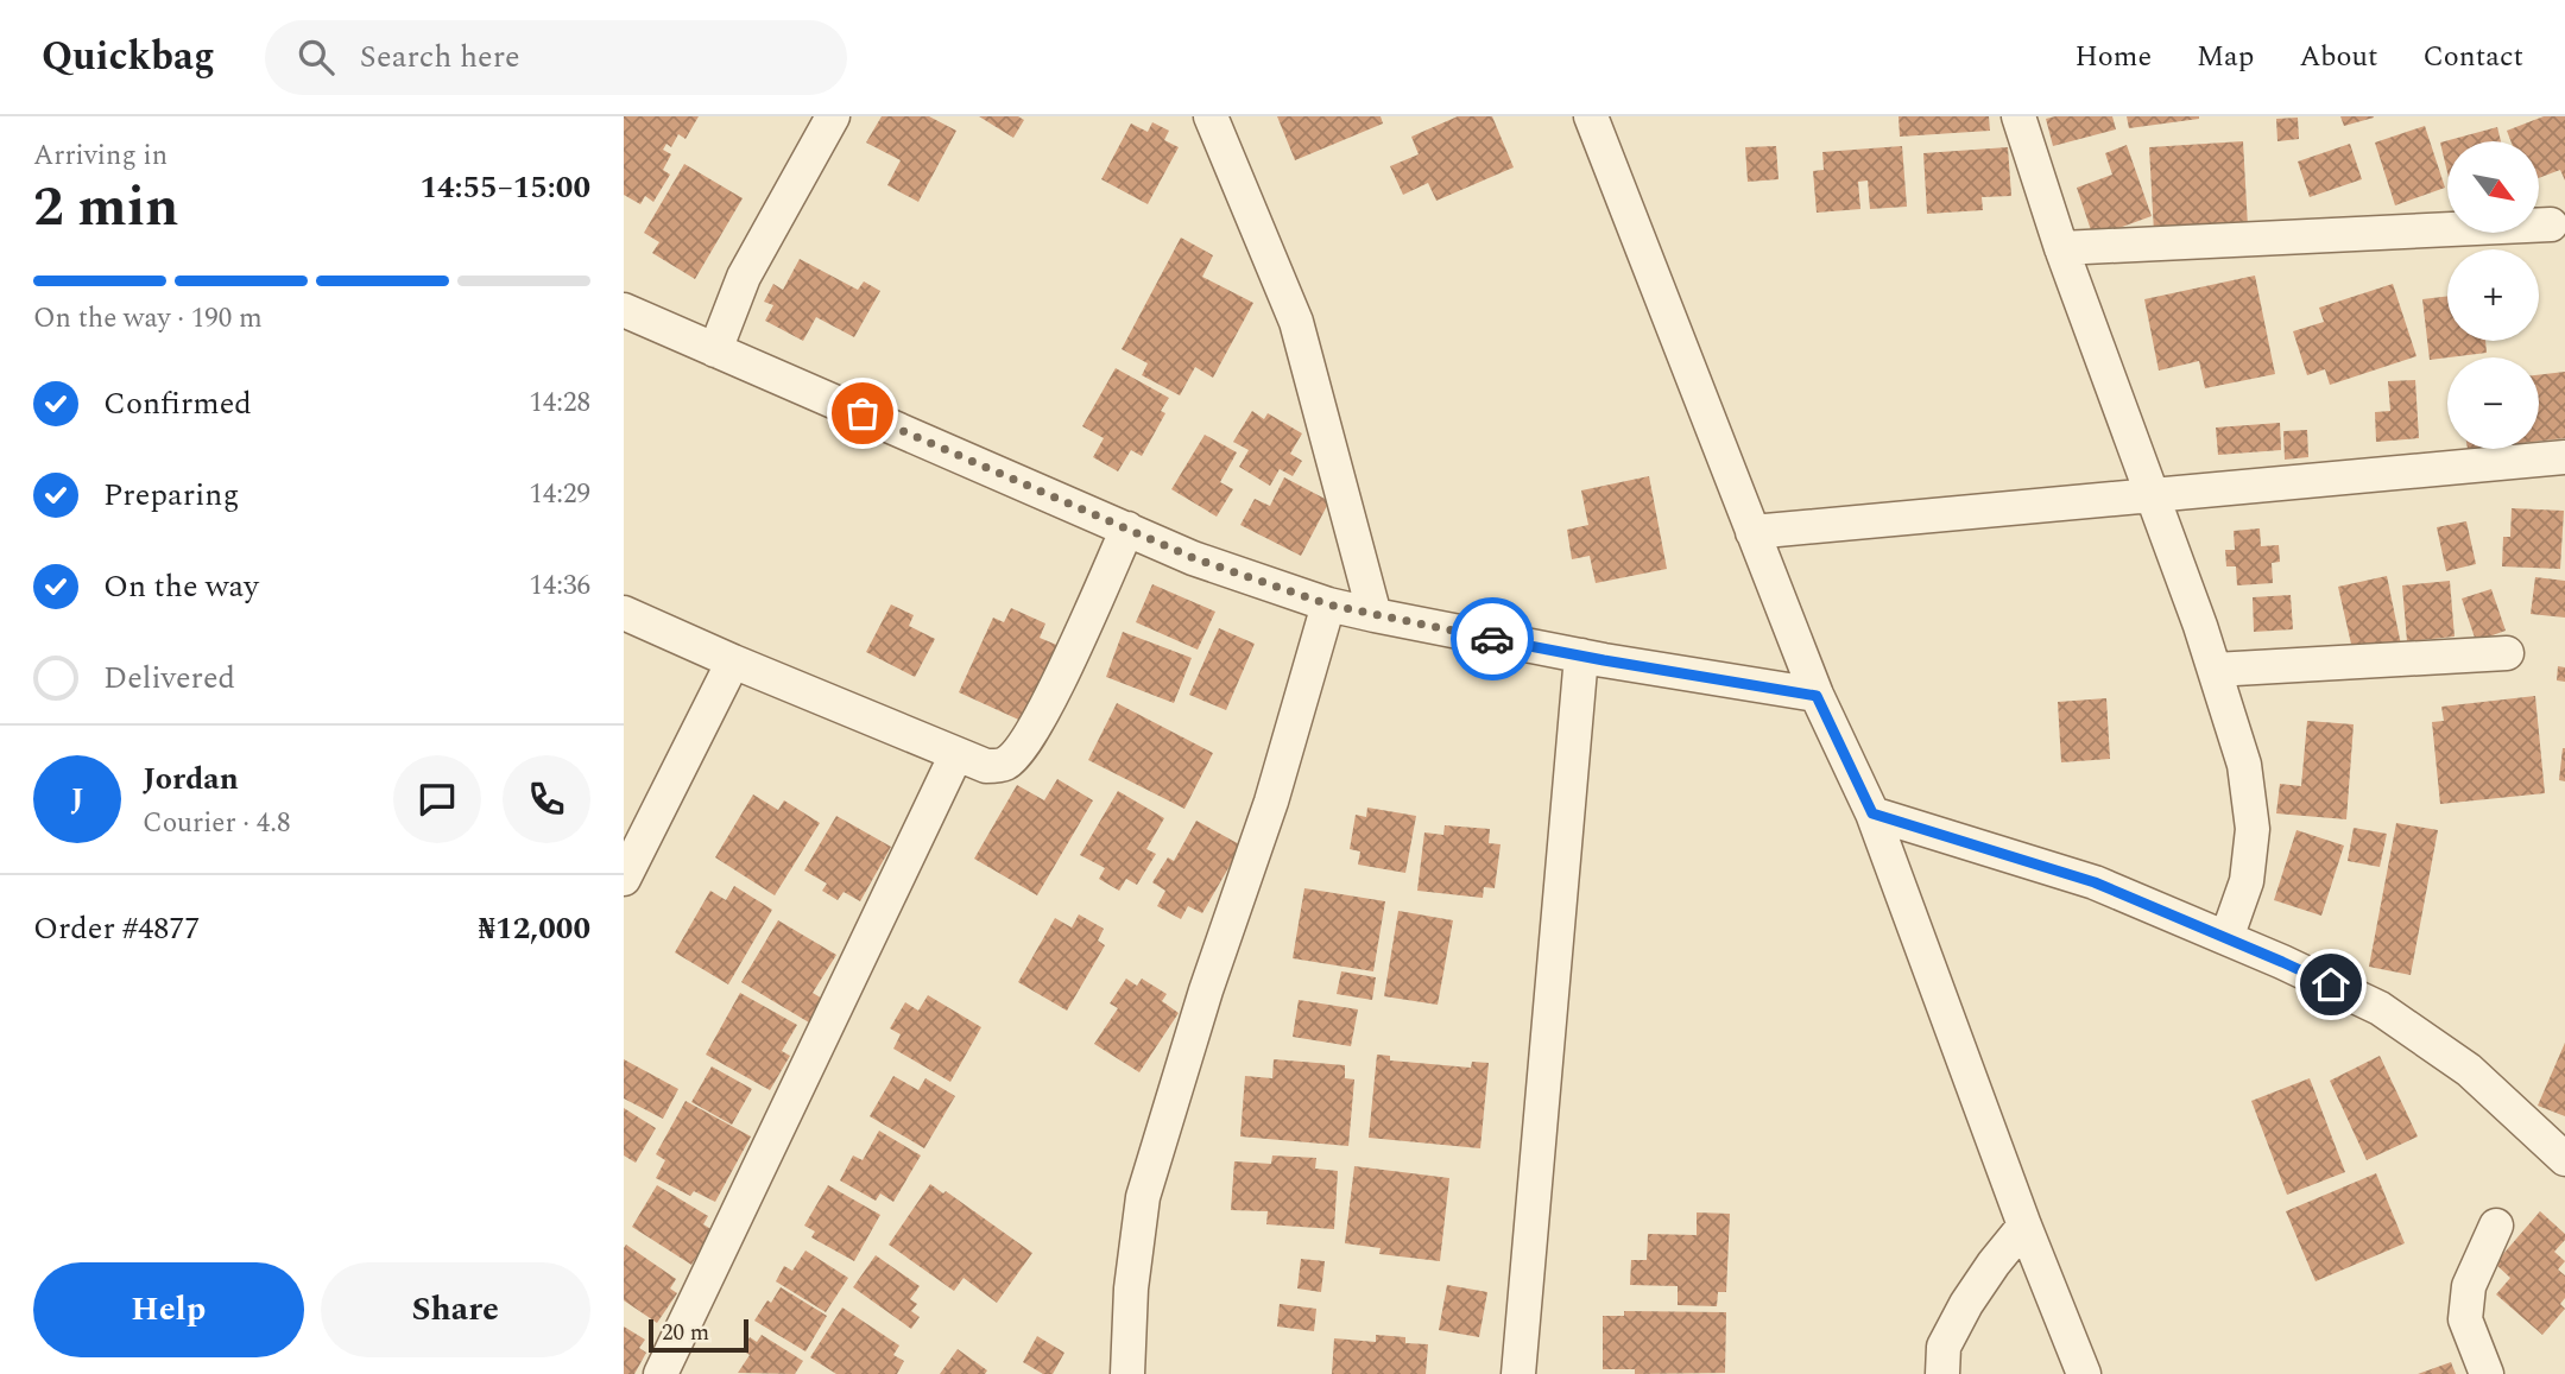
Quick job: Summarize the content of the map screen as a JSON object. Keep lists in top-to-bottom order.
{
  "scale_bar": "20 m",
  "north": "bottom right",
  "page": {
    "header": "Quickbag",
    "search": "Search here",
    "nav": [
      "Home",
      "Map",
      "About",
      "Contact"
    ],
    "heading": ["2 min", "Arriving in", "14:55–15:00"],
    "panel": [
      "Jordan",
      "Courier · 4.8",
      "Order #4877",
      "₦12,000"
    ],
    "map_buttons": ["+", "−"],
    "bar": "On the way · 190 m",
    "list": [
      ["Confirmed", "14:28"],
      ["Preparing", "14:29"],
      ["On the way", "14:36"],
      "Delivered"
    ],
    "round": "J",
    "buttons": ["Help", "Share"],
    "scale": "20 m"
  }
}
